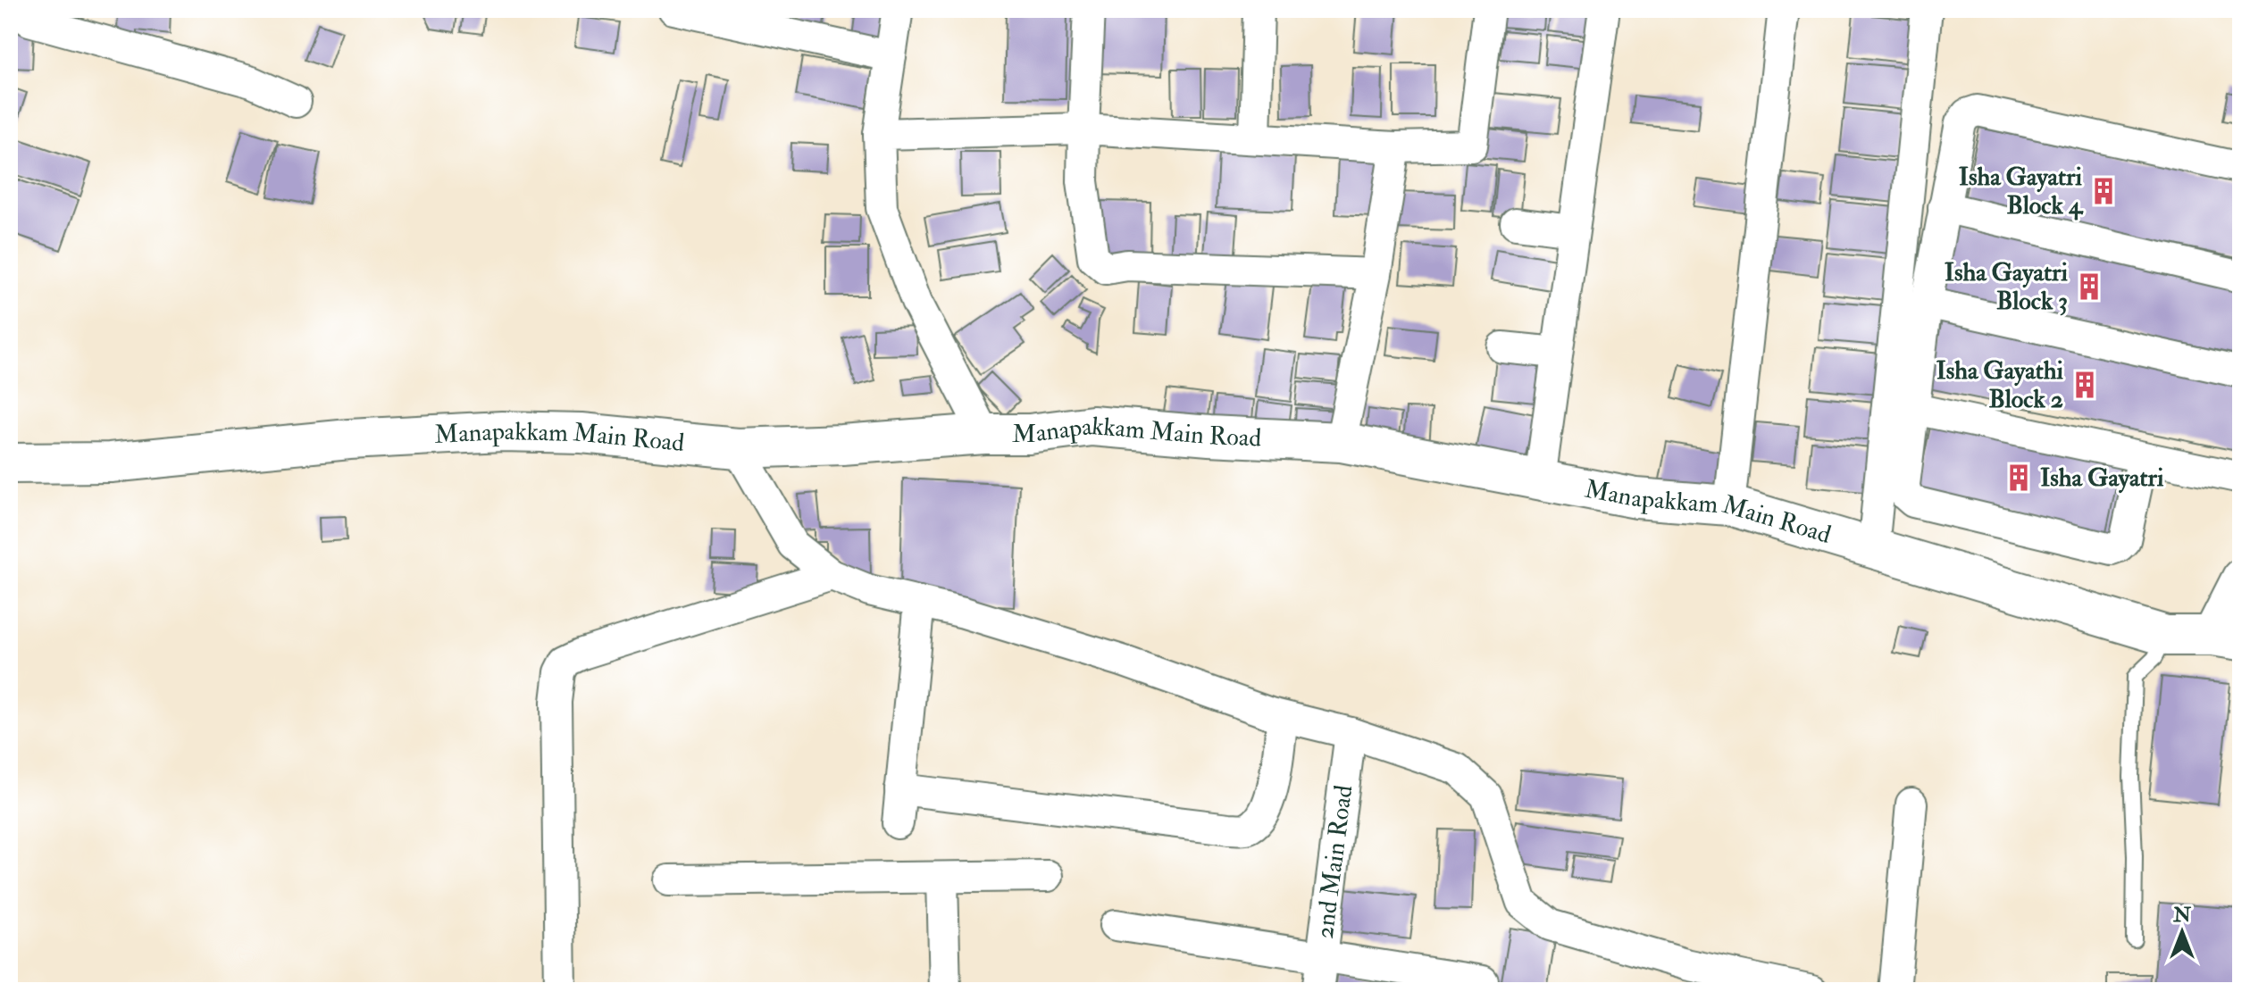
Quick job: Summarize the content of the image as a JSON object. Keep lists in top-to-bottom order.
{
  "streets": {
    "main road": ["Manapakkam Main Road"],
    "street": ["2nd Main Road"]
  },
  "places": {
    "building": [
      "Isha Gayatri Block 4",
      "Isha Gayatri Block 3",
      "Isha Gayathi Block 2",
      "Isha Gayatri"
    ]
  },
  "north": "top"
}
